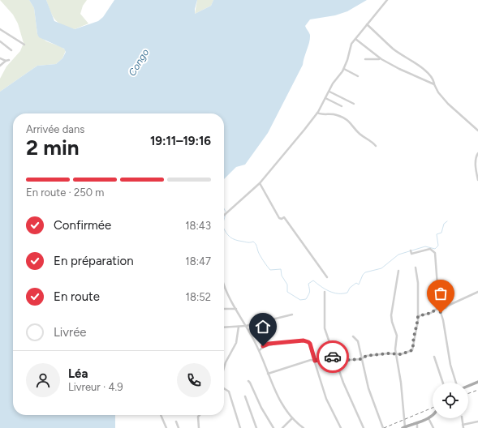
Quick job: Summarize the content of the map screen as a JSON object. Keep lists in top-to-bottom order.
{
  "water": ["Congo"],
  "page": {
    "heading": ["2 min", "Arrivée dans", "19:11–19:16"],
    "panel": ["Léa", "Livreur · 4.9"],
    "bar": "En route · 250 m",
    "list": [
      ["Confirmée", "18:43"],
      ["En préparation", "18:47"],
      ["En route", "18:52"],
      "Livrée"
    ]
  }
}
